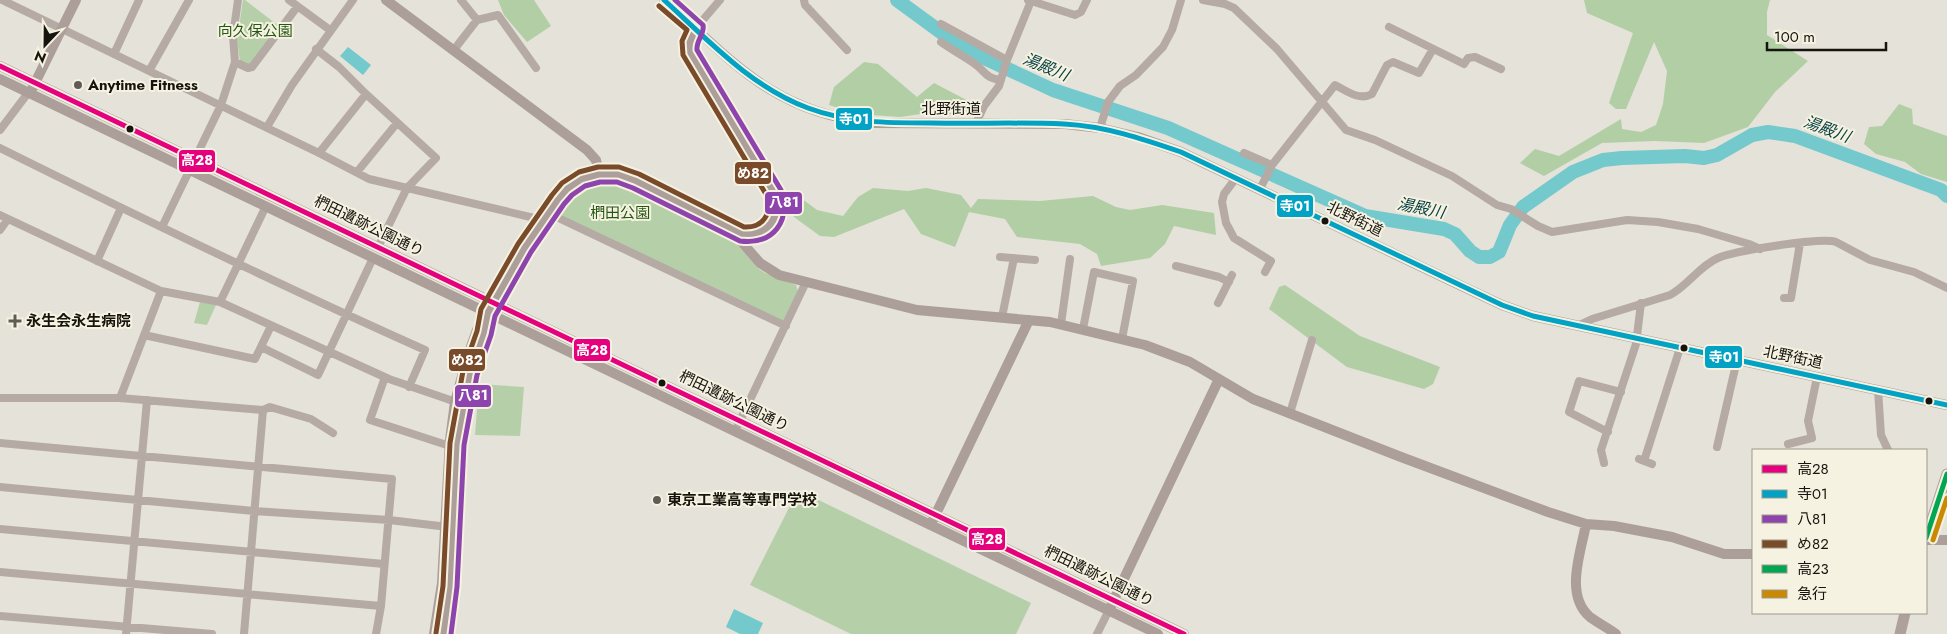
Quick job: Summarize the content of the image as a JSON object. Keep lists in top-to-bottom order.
{
  "streets": {
    "street": ["北野街道", "椚田遺跡公園通り"]
  },
  "water": ["湯殿川"],
  "parks": ["向久保公園", "椚田公園"],
  "places": {
    "other": ["Anytime Fitness", "東京工業高等専門学校"],
    "health": ["永生会永生病院"]
  },
  "lines": [
    "transit line 寺01",
    "transit line 八81",
    "transit line め82",
    "transit line 高28",
    "transit line 高23",
    "transit line 急行"
  ],
  "legend": [
    "高28",
    "寺01",
    "八81",
    "め82",
    "高23",
    "急行"
  ],
  "scale_bar": "100 m",
  "north": "bottom"
}
